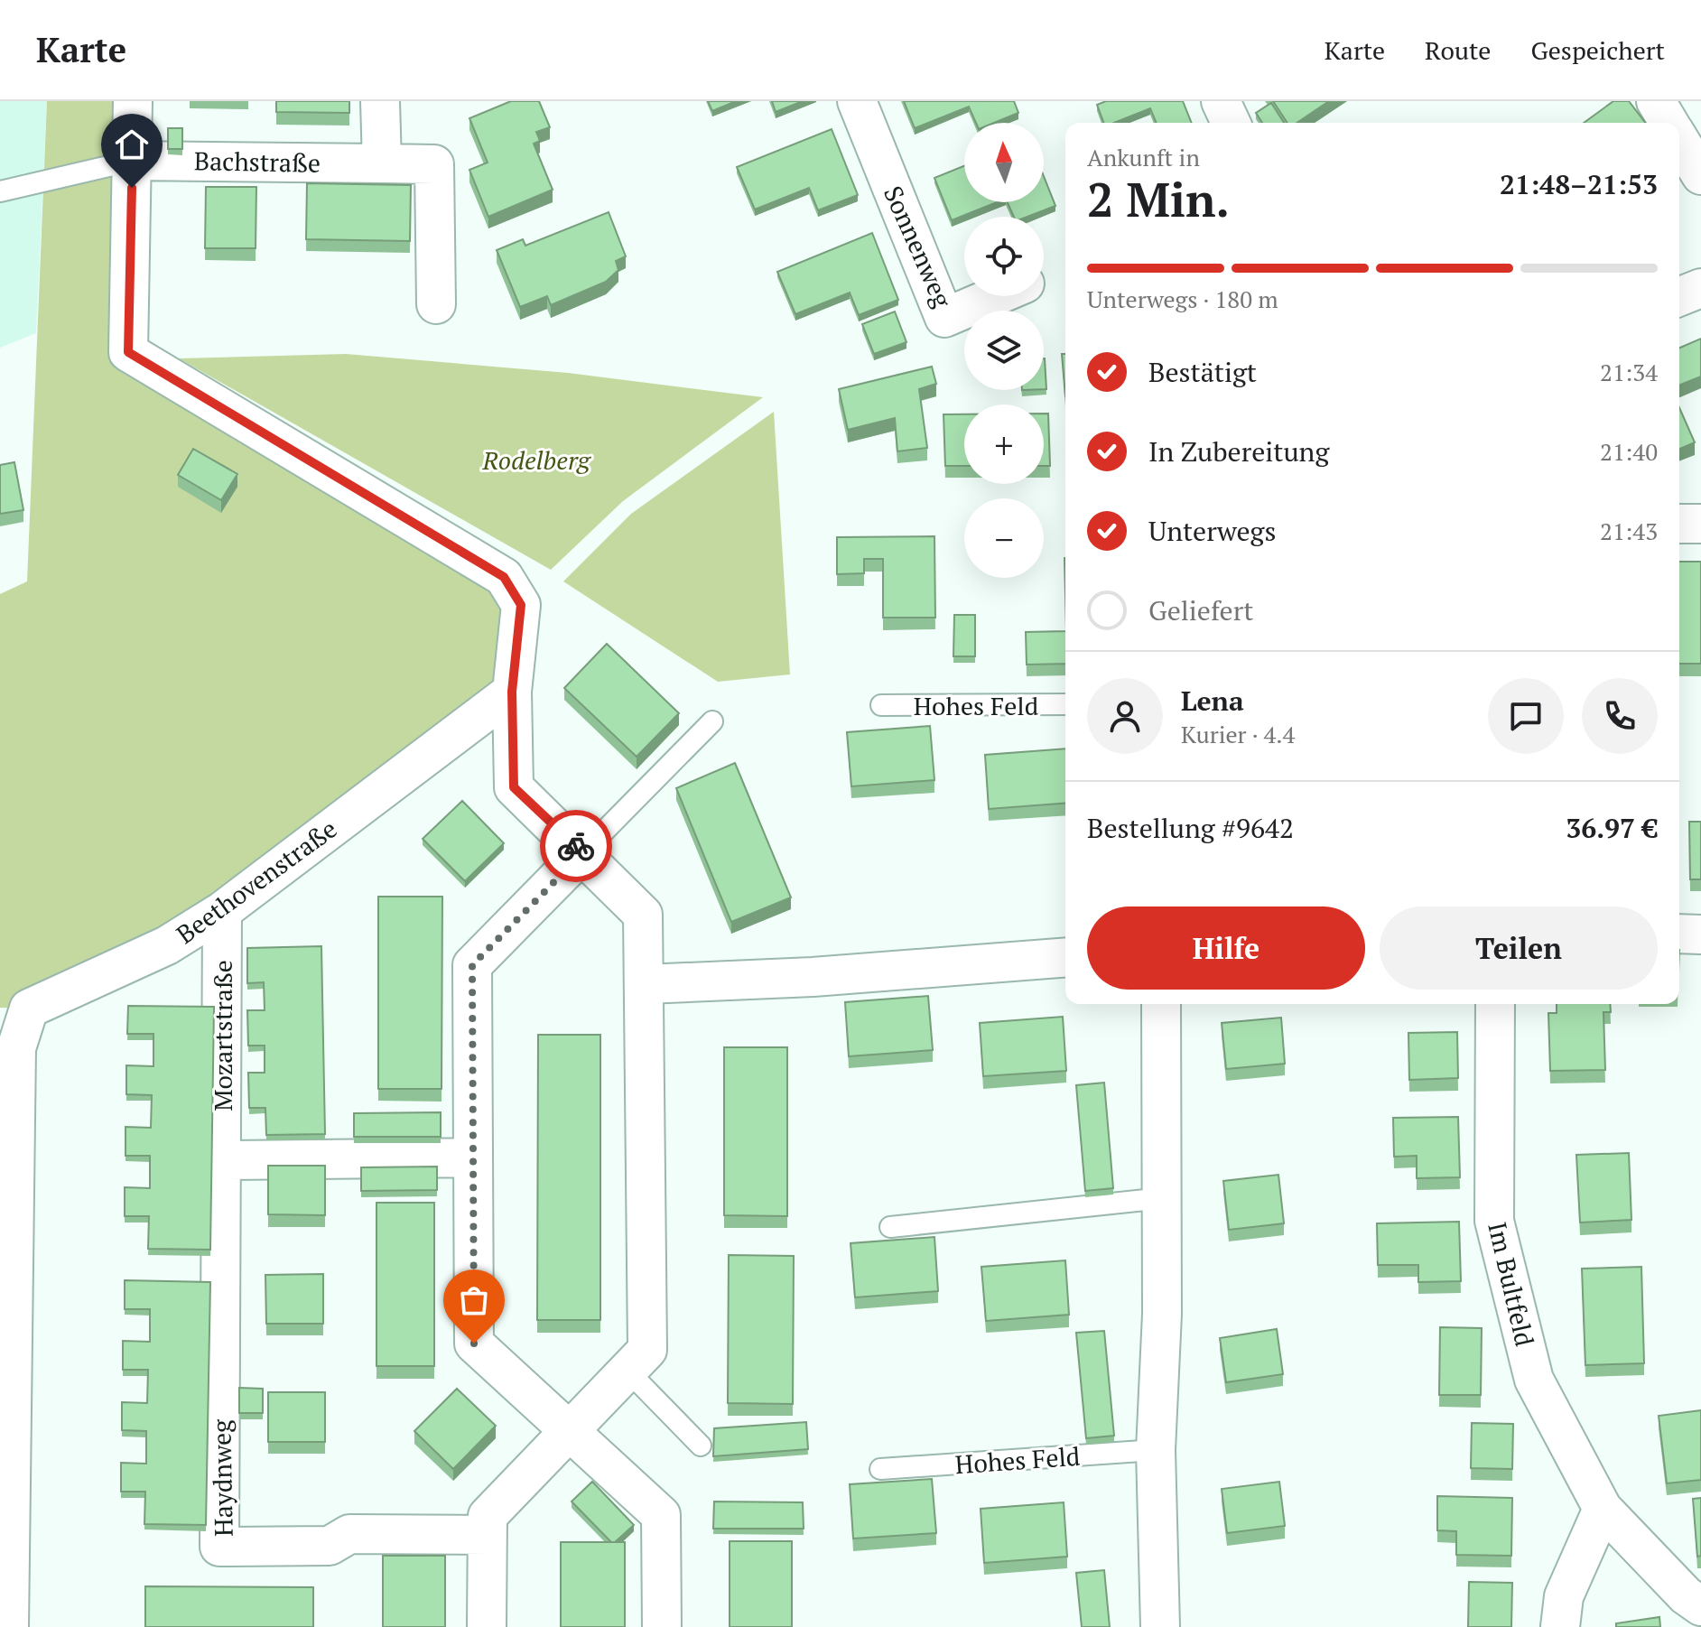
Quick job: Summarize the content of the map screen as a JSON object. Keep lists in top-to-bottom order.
{
  "streets": {
    "street": [
      "Bachstraße",
      "Sonnenweg",
      "Beethovenstraße",
      "Mozartstraße",
      "Im Bultfeld",
      "Haydnweg"
    ],
    "lane": ["Hohes Feld"]
  },
  "crossings": [
    ["Beethovenstraße", "Mozartstraße"],
    ["Mozartstraße", "Haydnweg"]
  ],
  "parks": ["Rodelberg"],
  "north": "top",
  "page": {
    "header": "Karte",
    "nav": ["Karte", "Route", "Gespeichert"],
    "map_buttons": ["+", "−"],
    "heading": ["2 Min.", "Ankunft in", "21:48–21:53"],
    "panel": [
      "Lena",
      "Kurier · 4.4",
      "Bestellung #9642",
      "36.97 €"
    ],
    "bar": "Unterwegs · 180 m",
    "list": [
      ["Bestätigt", "21:34"],
      ["In Zubereitung", "21:40"],
      ["Unterwegs", "21:43"],
      "Geliefert"
    ],
    "buttons": ["Hilfe", "Teilen"]
  }
}
